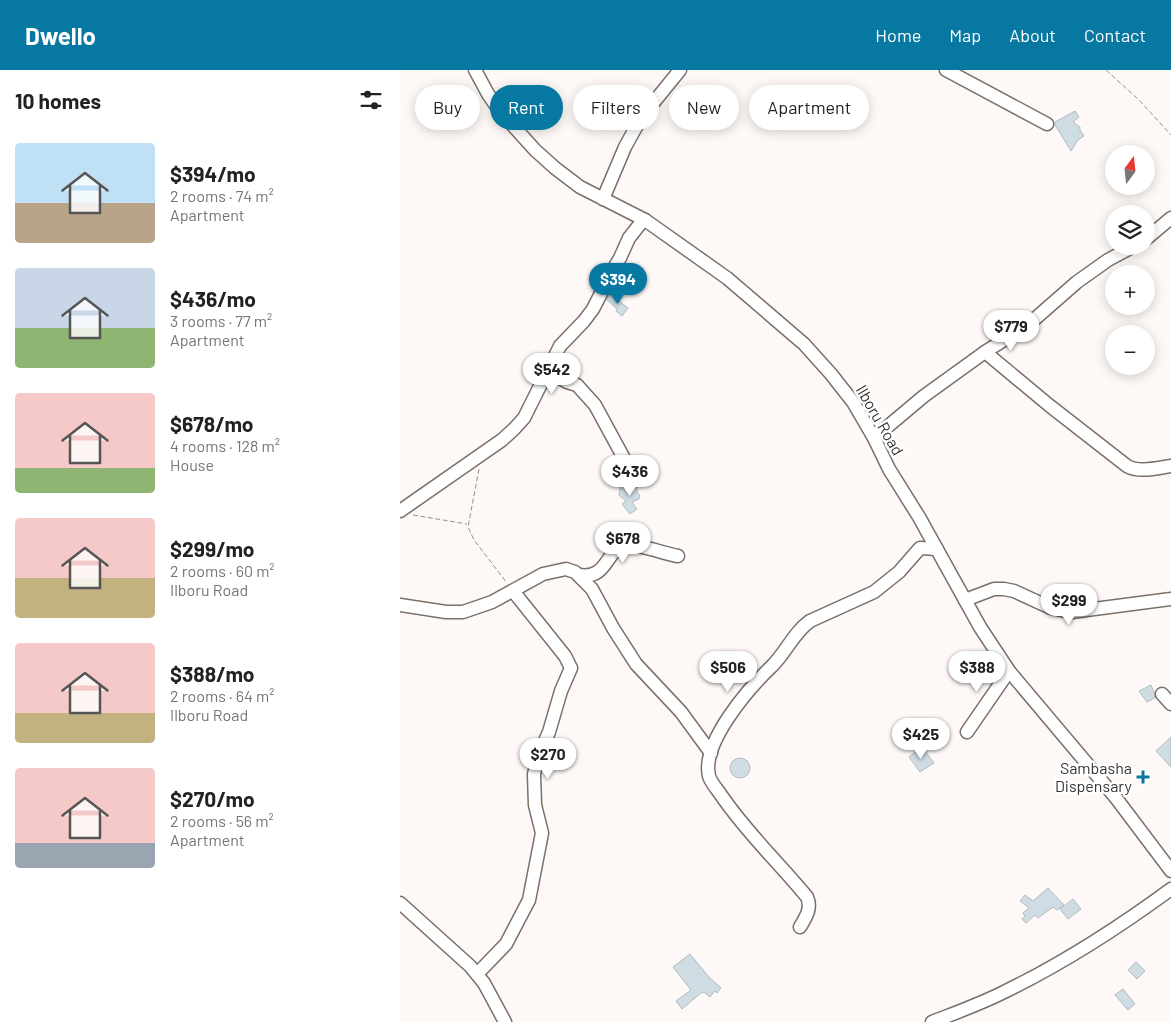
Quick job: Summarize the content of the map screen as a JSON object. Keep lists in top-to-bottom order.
{
  "streets": {
    "street": ["Ilboru Road"]
  },
  "places": {
    "health": ["Sambasha Dispensary"]
  },
  "north": "top",
  "page": {
    "header": "Dwello",
    "nav": [
      "Home",
      "Map",
      "About",
      "Contact"
    ],
    "heading": "10 homes",
    "chip": [
      "Buy",
      "Rent",
      "Filters",
      "New",
      "Apartment"
    ],
    "list": [
      {
        "name": "$394/mo",
        "note": "2 rooms · 74 m² · Apartment"
      },
      {
        "name": "$436/mo",
        "note": "3 rooms · 77 m² · Apartment"
      },
      {
        "name": "$678/mo",
        "note": "4 rooms · 128 m² · House"
      },
      {
        "name": "$299/mo",
        "note": "2 rooms · 60 m² · Ilboru Road"
      },
      {
        "name": "$388/mo",
        "note": "2 rooms · 64 m² · Ilboru Road"
      },
      {
        "name": "$270/mo",
        "note": "2 rooms · 56 m² · Apartment"
      }
    ],
    "map_buttons": ["+", "−"],
    "price": [
      "$394",
      "$779",
      "$542",
      "$436",
      "$678",
      "$299",
      "$506",
      "$388",
      "$425",
      "$270"
    ]
  }
}
